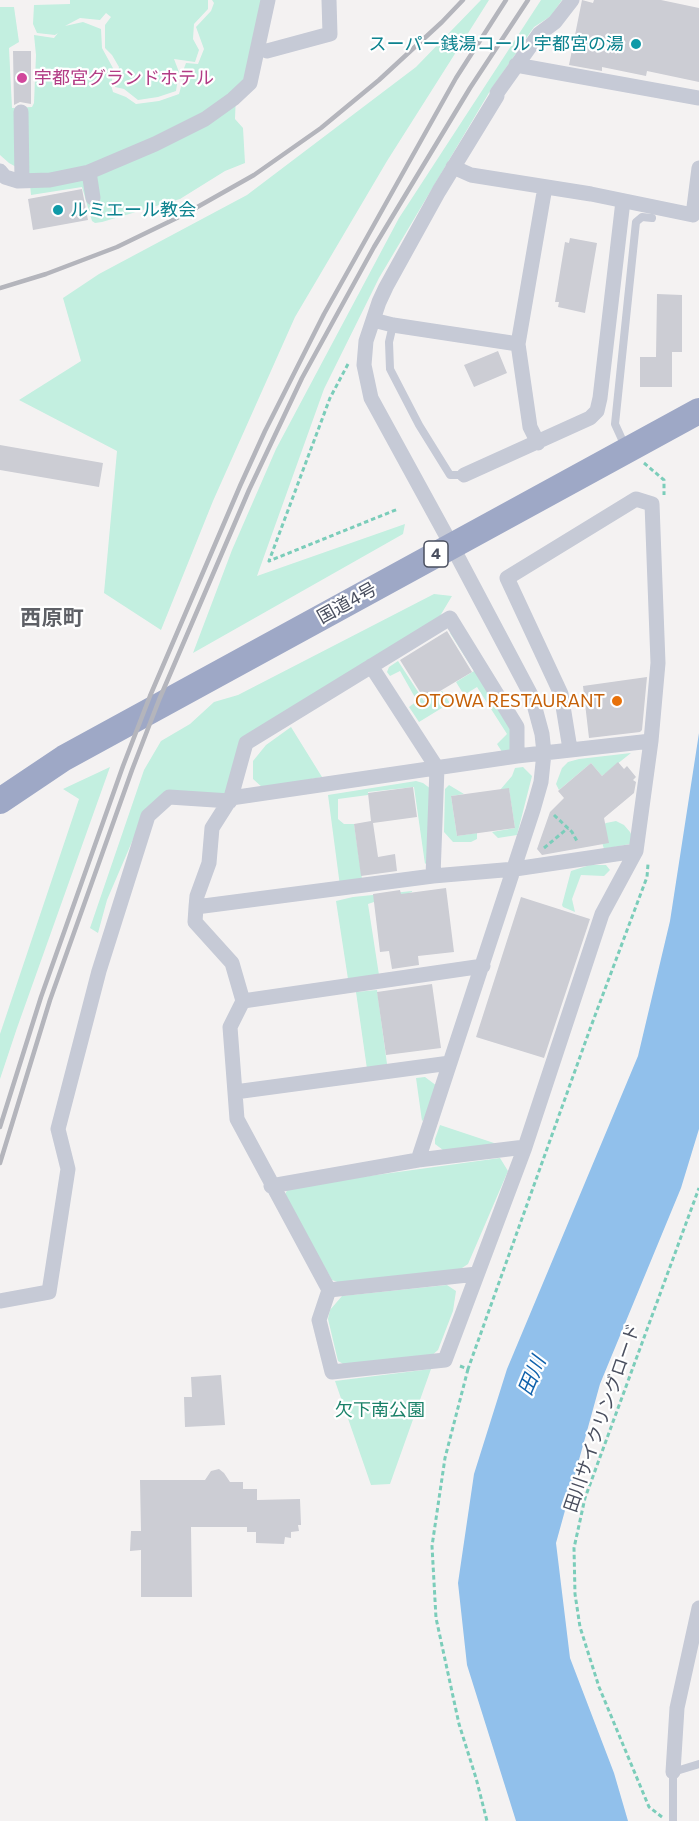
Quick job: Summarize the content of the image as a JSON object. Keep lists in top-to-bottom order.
{
  "streets": {
    "highway": ["4", "国道4号"],
    "path": ["田川サイクリングロード"]
  },
  "districts": ["西原町"],
  "water": ["田川"],
  "parks": ["欠下南公園"],
  "places": [
    "スーパー銭湯コール 宇都宮の湯",
    "宇都宮グランドホテル",
    "ルミエール教会",
    "OTOWA RESTAURANT"
  ]
}
